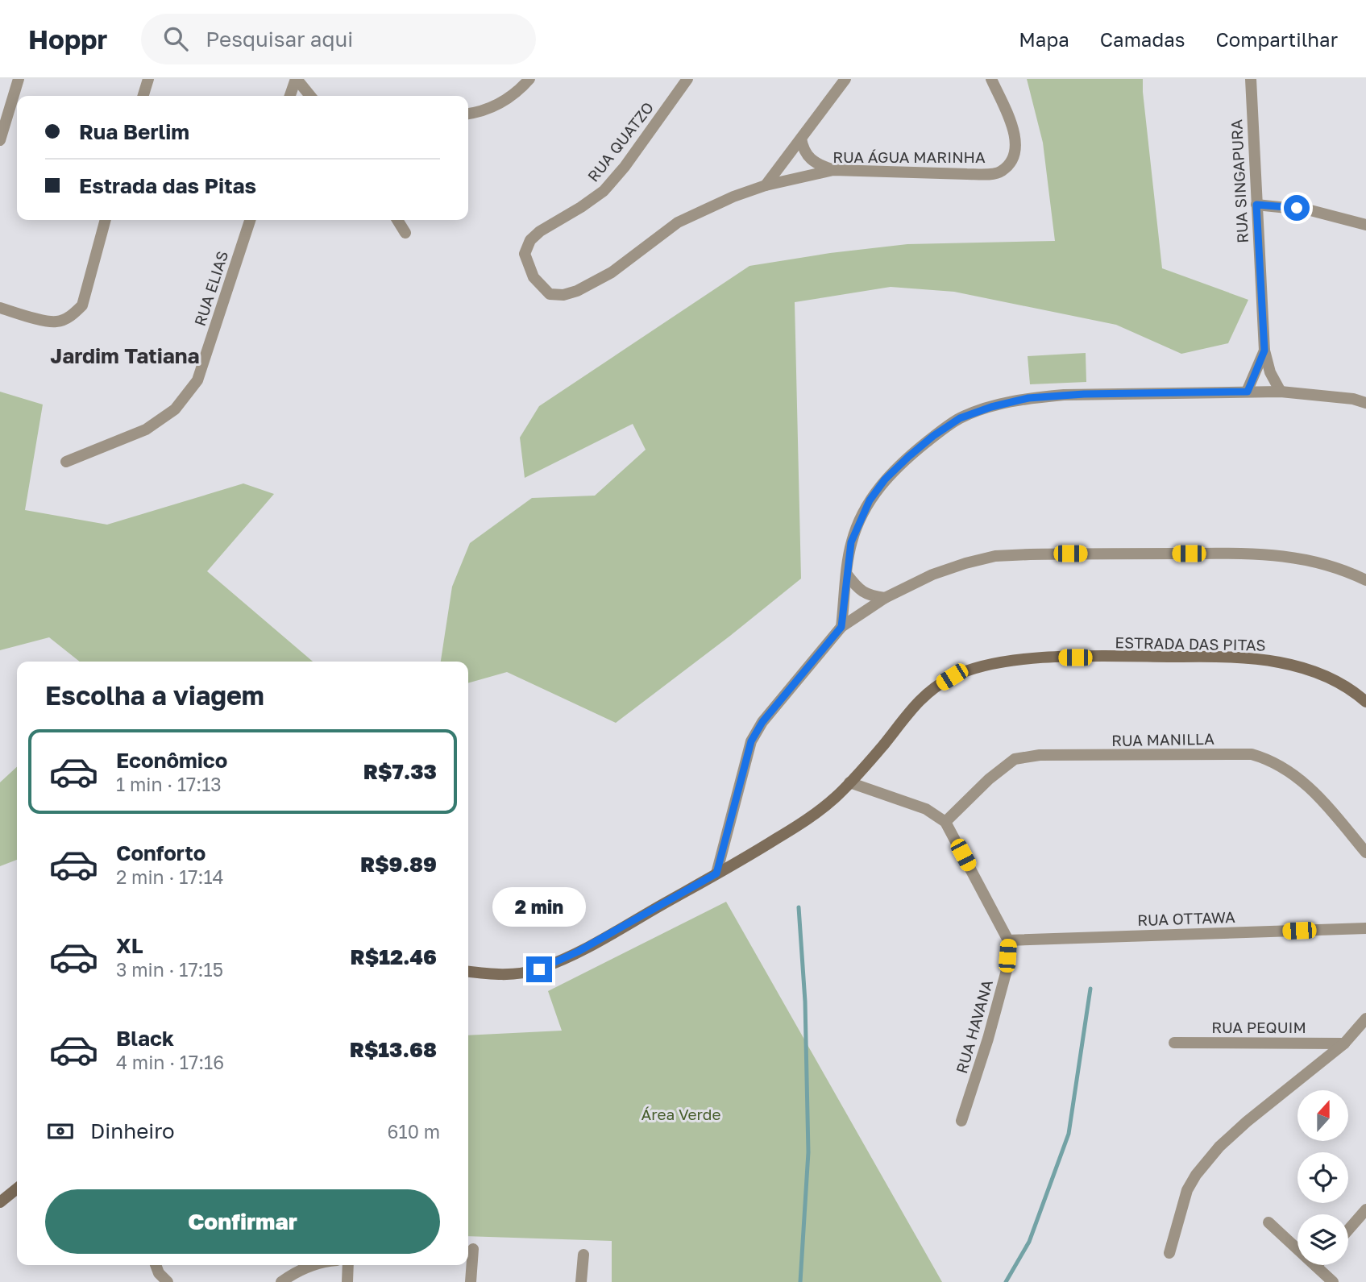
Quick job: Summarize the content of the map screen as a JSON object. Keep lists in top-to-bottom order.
{
  "streets": {
    "main road": ["ESTRADA DAS PITAS"],
    "street": [
      "RUA QUATZO",
      "RUA ÁGUA MARINHA",
      "RUA SINGAPURA",
      "RUA ELIAS",
      "RUA MANILLA",
      "RUA OTTAWA",
      "RUA HAVANA",
      "RUA PEQUIM"
    ]
  },
  "crossings": [
    ["RUA QUATZO", "RUA ÁGUA MARINHA"],
    ["RUA OTTAWA", "RUA HAVANA"]
  ],
  "districts": ["Jardim Tatiana"],
  "parks": ["Área Verde"],
  "north": "top",
  "page": {
    "header": "Hoppr",
    "search": "Pesquisar aqui",
    "nav": ["Mapa", "Camadas", "Compartilhar"],
    "banner": ["Rua Berlim", "Estrada das Pitas"],
    "heading": "Escolha a viagem",
    "list": [
      {
        "name": "Econômico",
        "note": "1 min · 17:13",
        "value": "R$7.33"
      },
      {
        "name": "Conforto",
        "note": "2 min · 17:14",
        "value": "R$9.89"
      },
      {
        "name": "XL",
        "note": "3 min · 17:15",
        "value": "R$12.46"
      },
      {
        "name": "Black",
        "note": "4 min · 17:16",
        "value": "R$13.68"
      }
    ],
    "bubble": "2 min",
    "pay": ["Dinheiro", "610 m"],
    "buttons": "Confirmar"
  }
}
